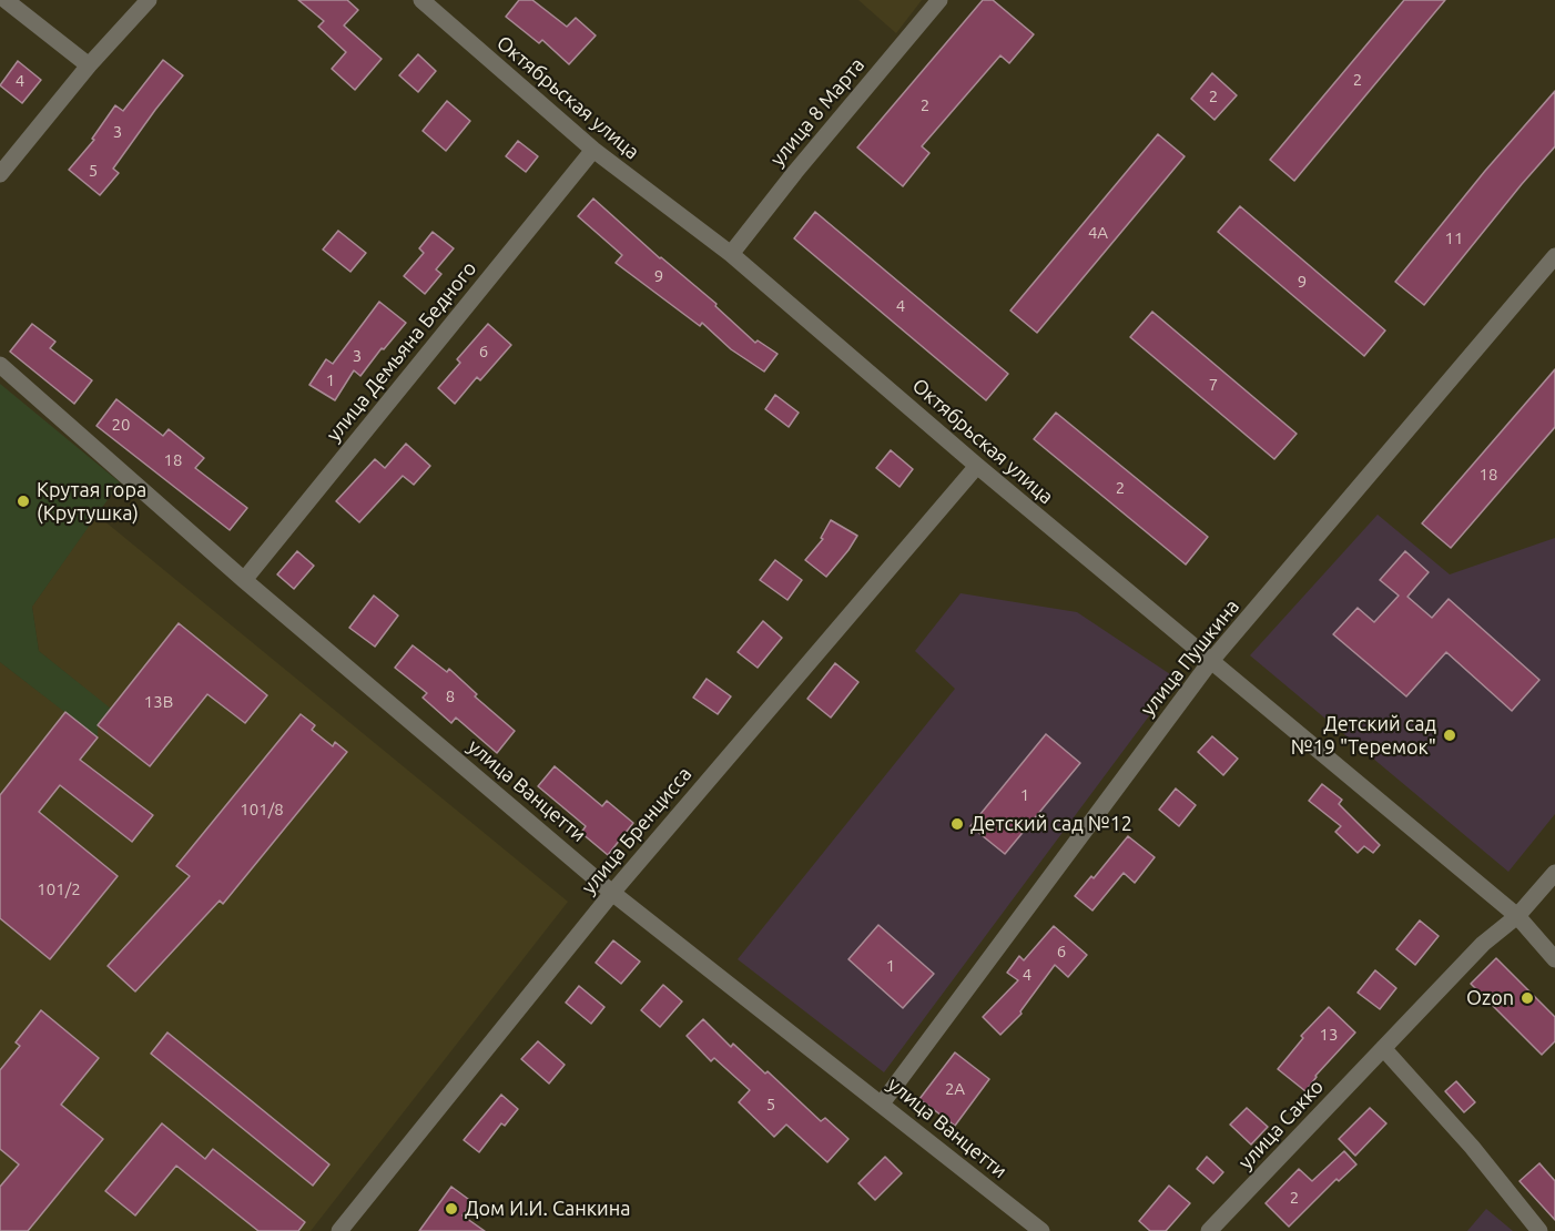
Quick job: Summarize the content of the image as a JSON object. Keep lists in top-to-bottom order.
{
  "streets": {
    "street": [
      "Октябрьская улица",
      "улица 8 Марта",
      "улица Демьяна Бедного",
      "улица Пушкина",
      "улица Ванцетти",
      "улица Бренцисса",
      "улица Сакко"
    ]
  },
  "crossings": [
    ["Октябрьская улица", "улица 8 Марта"],
    ["Октябрьская улица", "улица Демьяна Бедного"],
    ["Октябрьская улица", "улица Пушкина"],
    ["Октябрьская улица", "улица Бренцисса"],
    ["Октябрьская улица", "улица Сакко"],
    ["улица Демьяна Бедного", "улица Ванцетти"],
    ["улица Пушкина", "улица Ванцетти"],
    ["улица Ванцетти", "улица Бренцисса"]
  ],
  "places": [
    "Крутая гора (Крутушка)",
    "Детский сад №19 \"Теремок\"",
    "Детский сад №12",
    "Ozon",
    "Дом И.И. Санкина"
  ],
  "house_numbers": [
    "2",
    "4",
    "2",
    "2",
    "3",
    "5",
    "4А",
    "11",
    "9",
    "9",
    "4",
    "6",
    "3",
    "1",
    "7",
    "20",
    "18",
    "18",
    "2",
    "8",
    "13В",
    "1",
    "101/8",
    "101/2",
    "6",
    "1",
    "4",
    "13",
    "2А",
    "5",
    "2"
  ]
}
